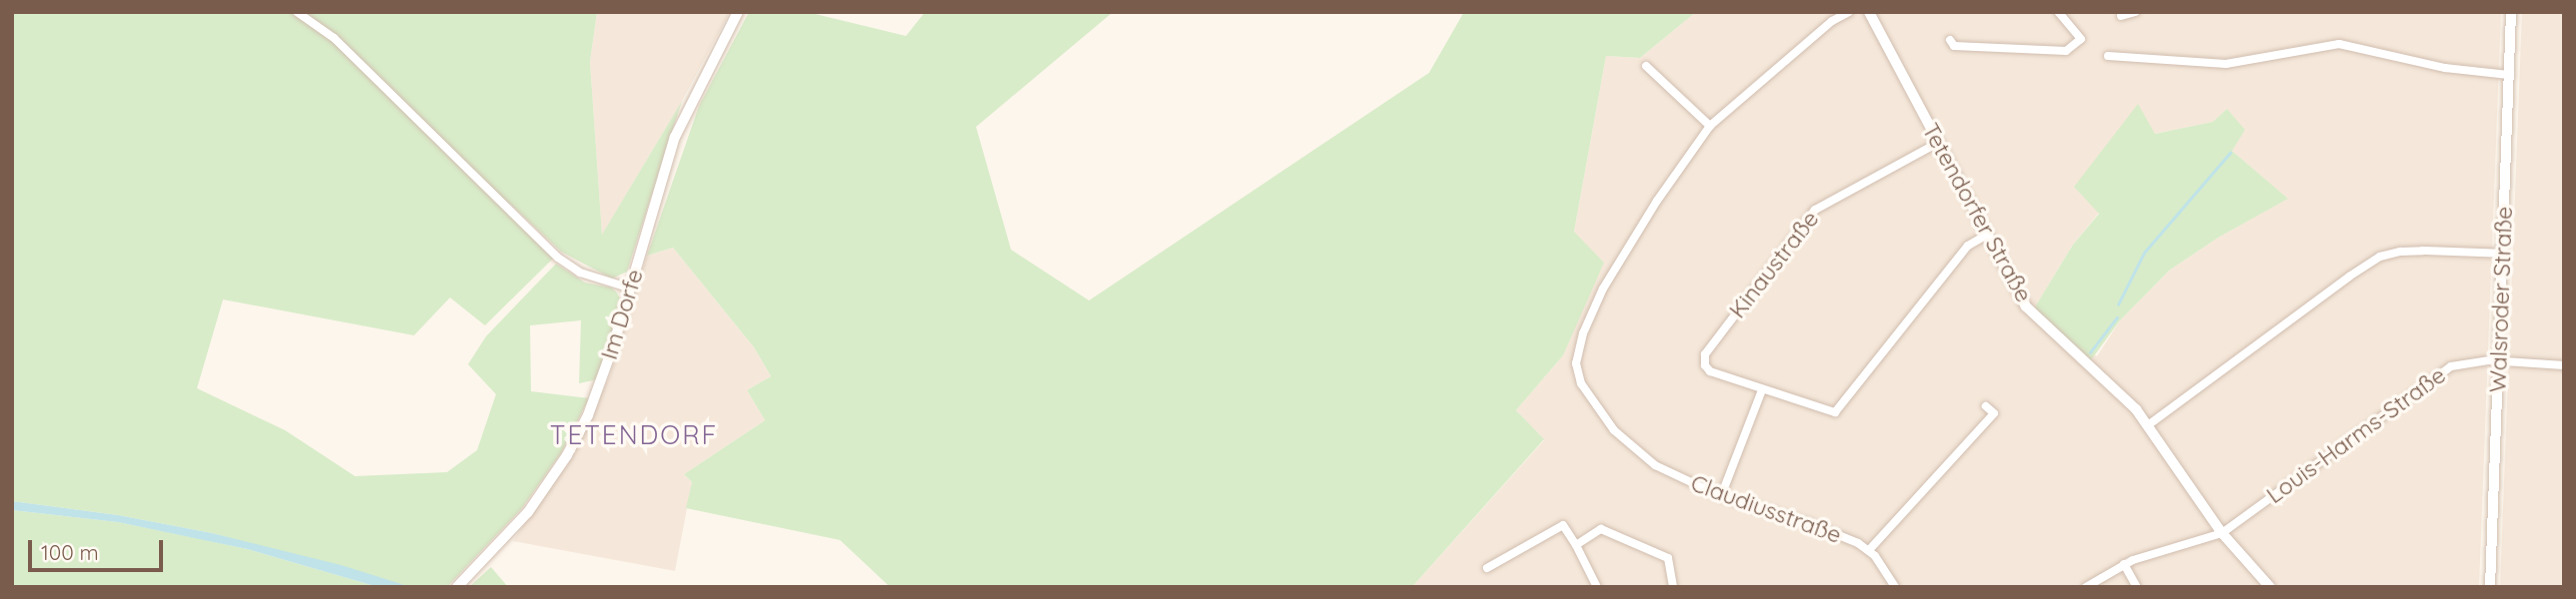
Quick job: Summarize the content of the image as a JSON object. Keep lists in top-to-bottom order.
{
  "streets": {
    "main road": ["Walsroder Straße"],
    "street": [
      "Tetendorfer Straße",
      "Kinaustraße",
      "Im Dorfe",
      "Louis-Harms-Straße",
      "Claudiusstraße"
    ]
  },
  "crossings": [
    ["Tetendorfer Straße", "Kinaustraße"],
    ["Tetendorfer Straße", "Louis-Harms-Straße"],
    ["Walsroder Straße", "Louis-Harms-Straße"]
  ],
  "districts": ["TETENDORF"],
  "scale_bar": "100 m"
}
